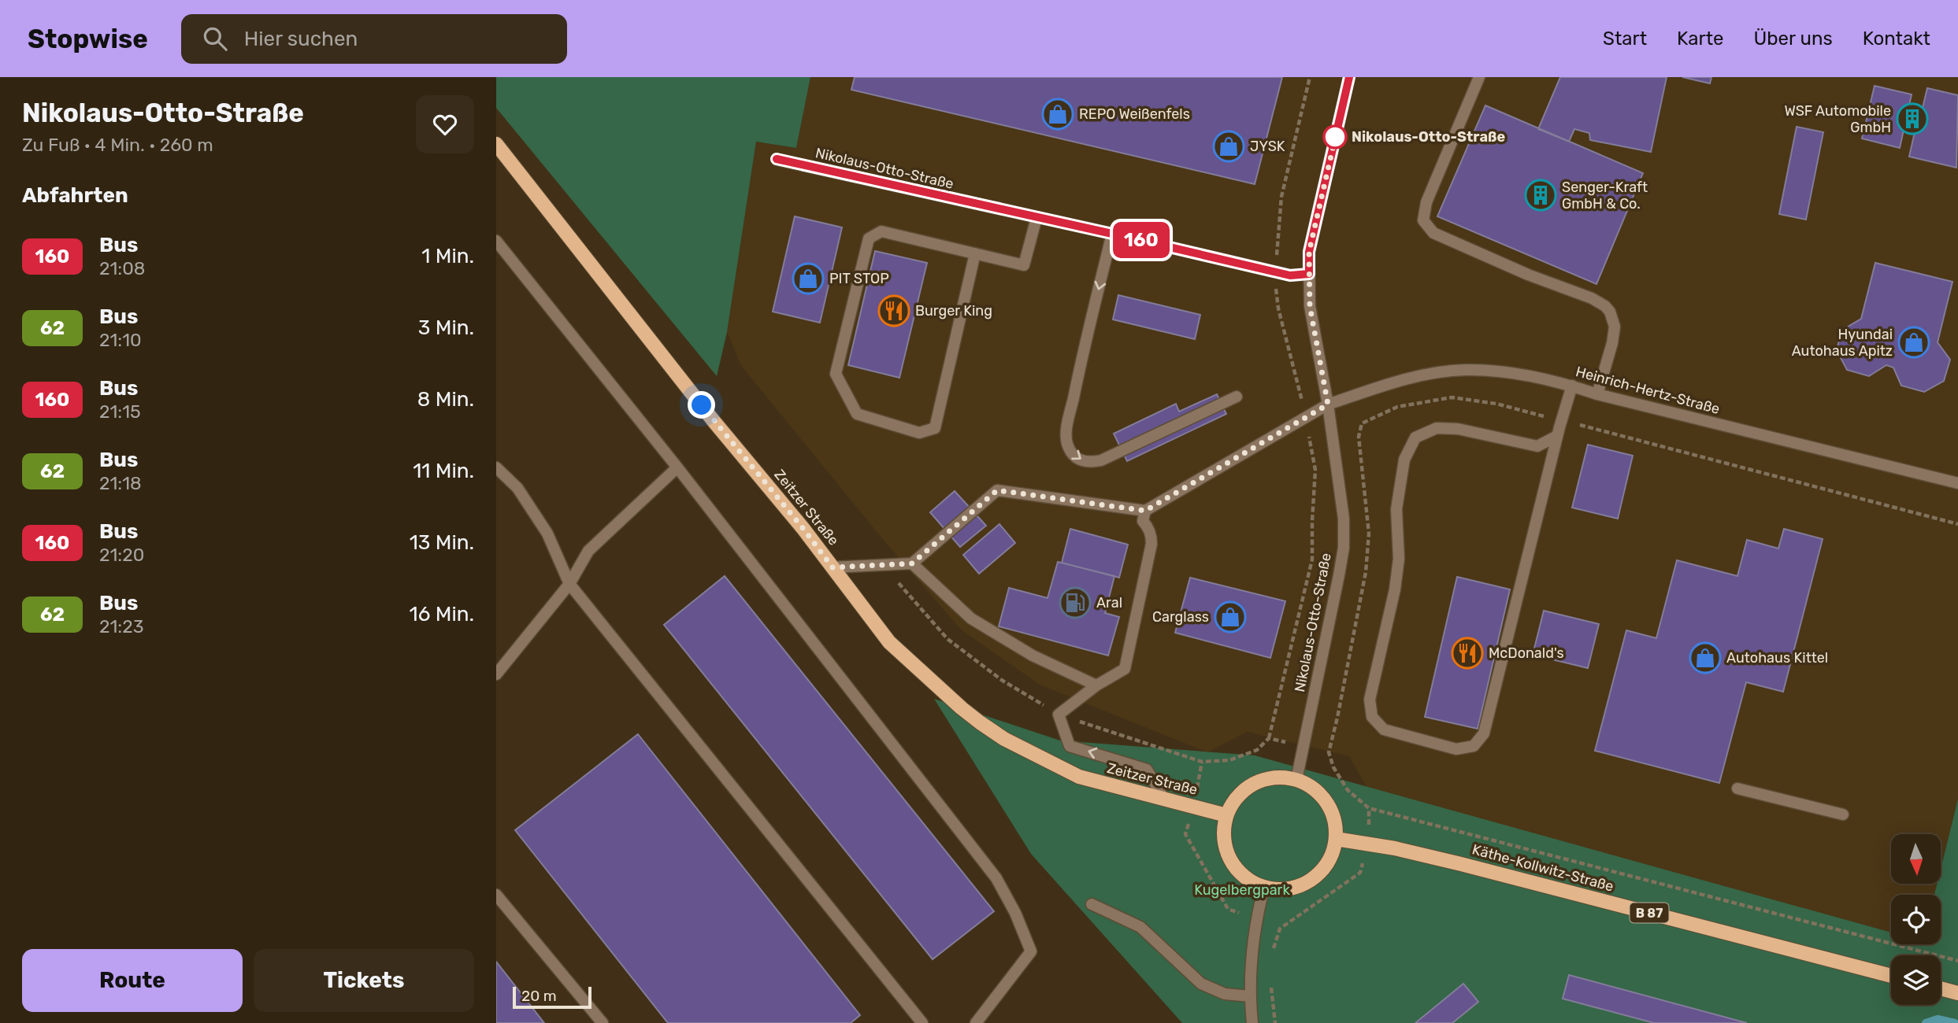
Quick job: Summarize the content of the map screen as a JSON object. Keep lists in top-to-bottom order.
{
  "streets": {
    "main road": ["Zeitzer Straße", "Käthe-Kollwitz-Straße", "B 87"],
    "street": ["Nikolaus-Otto-Straße", "Heinrich-Hertz-Straße"]
  },
  "crossings": [
    ["Nikolaus-Otto-Straße", "Heinrich-Hertz-Straße"],
    ["Nikolaus-Otto-Straße", "Zeitzer Straße"],
    ["Nikolaus-Otto-Straße", "Käthe-Kollwitz-Straße"],
    ["Zeitzer Straße", "Käthe-Kollwitz-Straße"]
  ],
  "parks": ["Kugelbergpark"],
  "places": {
    "shop": [
      "REPO Weißenfels",
      "JYSK",
      "PIT STOP",
      "Hyundai Autohaus Apitz",
      "Carglass",
      "Autohaus Kittel"
    ],
    "building": ["WSF Automobile GmbH", "Senger-Kraft GmbH & Co."],
    "other": ["Nikolaus-Otto-Straße"],
    "restaurant": ["Burger King", "McDonald's"],
    "fuel station": ["Aral"]
  },
  "lines": ["bus line 160"],
  "scale_bar": "20 m",
  "north": "bottom",
  "page": {
    "header": "Stopwise",
    "search": "Hier suchen",
    "nav": [
      "Start",
      "Karte",
      "Über uns",
      "Kontakt"
    ],
    "heading": [
      ["Nikolaus-Otto-Straße", "Zu Fuß · 4 Min. · 260 m"],
      "Abfahrten"
    ],
    "on_map": "160",
    "list": [
      {
        "mark": "160",
        "name": "Bus",
        "note": "21:08",
        "value": "1 Min."
      },
      {
        "mark": "62",
        "name": "Bus",
        "note": "21:10",
        "value": "3 Min."
      },
      {
        "mark": "160",
        "name": "Bus",
        "note": "21:15",
        "value": "8 Min."
      },
      {
        "mark": "62",
        "name": "Bus",
        "note": "21:18",
        "value": "11 Min."
      },
      {
        "mark": "160",
        "name": "Bus",
        "note": "21:20",
        "value": "13 Min."
      },
      {
        "mark": "62",
        "name": "Bus",
        "note": "21:23",
        "value": "16 Min."
      }
    ],
    "buttons": ["Route", "Tickets"],
    "scale": "20 m"
  }
}
